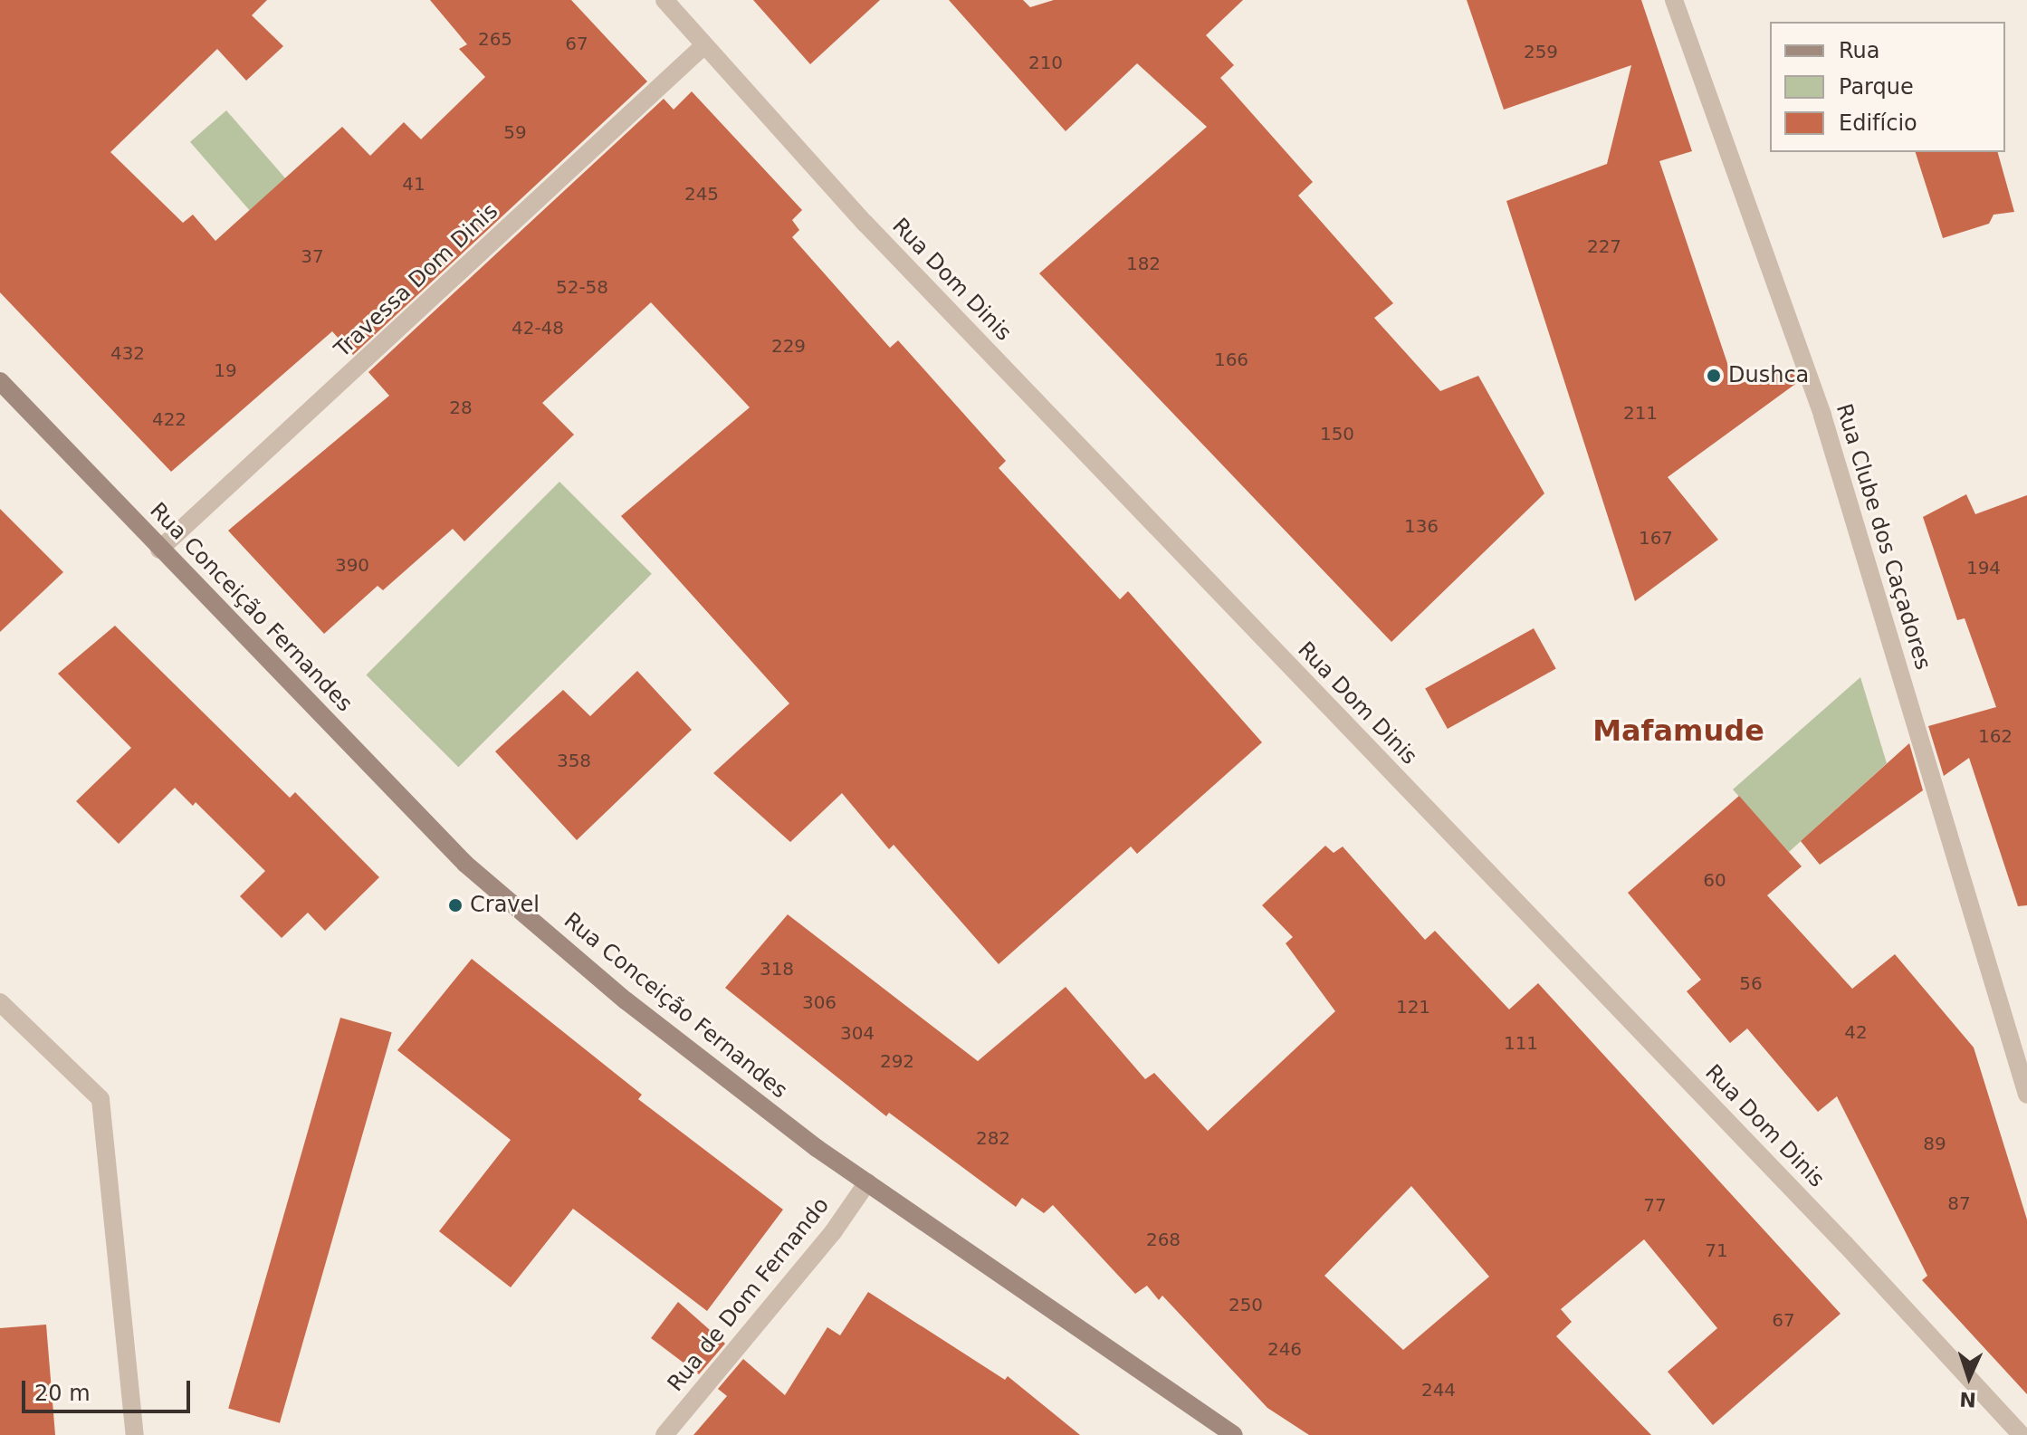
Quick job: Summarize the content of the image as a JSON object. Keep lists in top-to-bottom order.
{
  "streets": {
    "main road": ["Rua Conceição Fernandes"],
    "street": [
      "Rua Dom Dinis",
      "Travessa Dom Dinis",
      "Rua Clube dos Caçadores",
      "Rua de Dom Fernando"
    ]
  },
  "crossings": [
    ["Rua Dom Dinis", "Travessa Dom Dinis"],
    ["Travessa Dom Dinis", "Rua Conceição Fernandes"],
    ["Rua Conceição Fernandes", "Rua de Dom Fernando"]
  ],
  "districts": ["Mafamude"],
  "places": ["Dushca", "Cravel"],
  "house_numbers": [
    "265",
    "67",
    "259",
    "210",
    "59",
    "41",
    "245",
    "227",
    "37",
    "182",
    "52-58",
    "42-48",
    "229",
    "432",
    "166",
    "19",
    "28",
    "211",
    "422",
    "150",
    "136",
    "167",
    "390",
    "194",
    "162",
    "358",
    "60",
    "318",
    "56",
    "306",
    "121",
    "42",
    "304",
    "111",
    "292",
    "282",
    "89",
    "87",
    "77",
    "268",
    "71",
    "250",
    "67",
    "246",
    "244"
  ],
  "legend": ["Rua", "Parque", "Edifício"],
  "scale_bar": "20 m",
  "north": "bottom"
}
